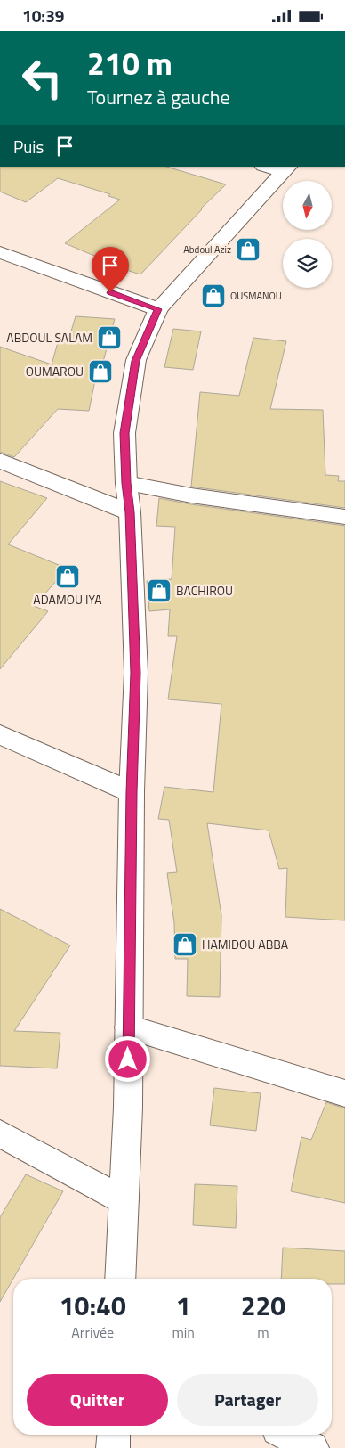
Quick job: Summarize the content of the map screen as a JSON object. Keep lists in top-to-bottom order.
{
  "places": {
    "shop": [
      "Abdoul Aziz",
      "OUSMANOU",
      "ABDOUL SALAM",
      "OUMAROU",
      "ADAMOU IYA",
      "BACHIROU",
      "HAMIDOU ABBA"
    ]
  },
  "north": "bottom",
  "page": {
    "status": "10:39",
    "turn": ["210 m", "Tournez à gauche"],
    "then": "Puis",
    "eta": [
      "10:40",
      "Arrivée",
      "1",
      "min",
      "220",
      "m"
    ],
    "buttons": ["Quitter", "Partager"]
  }
}
